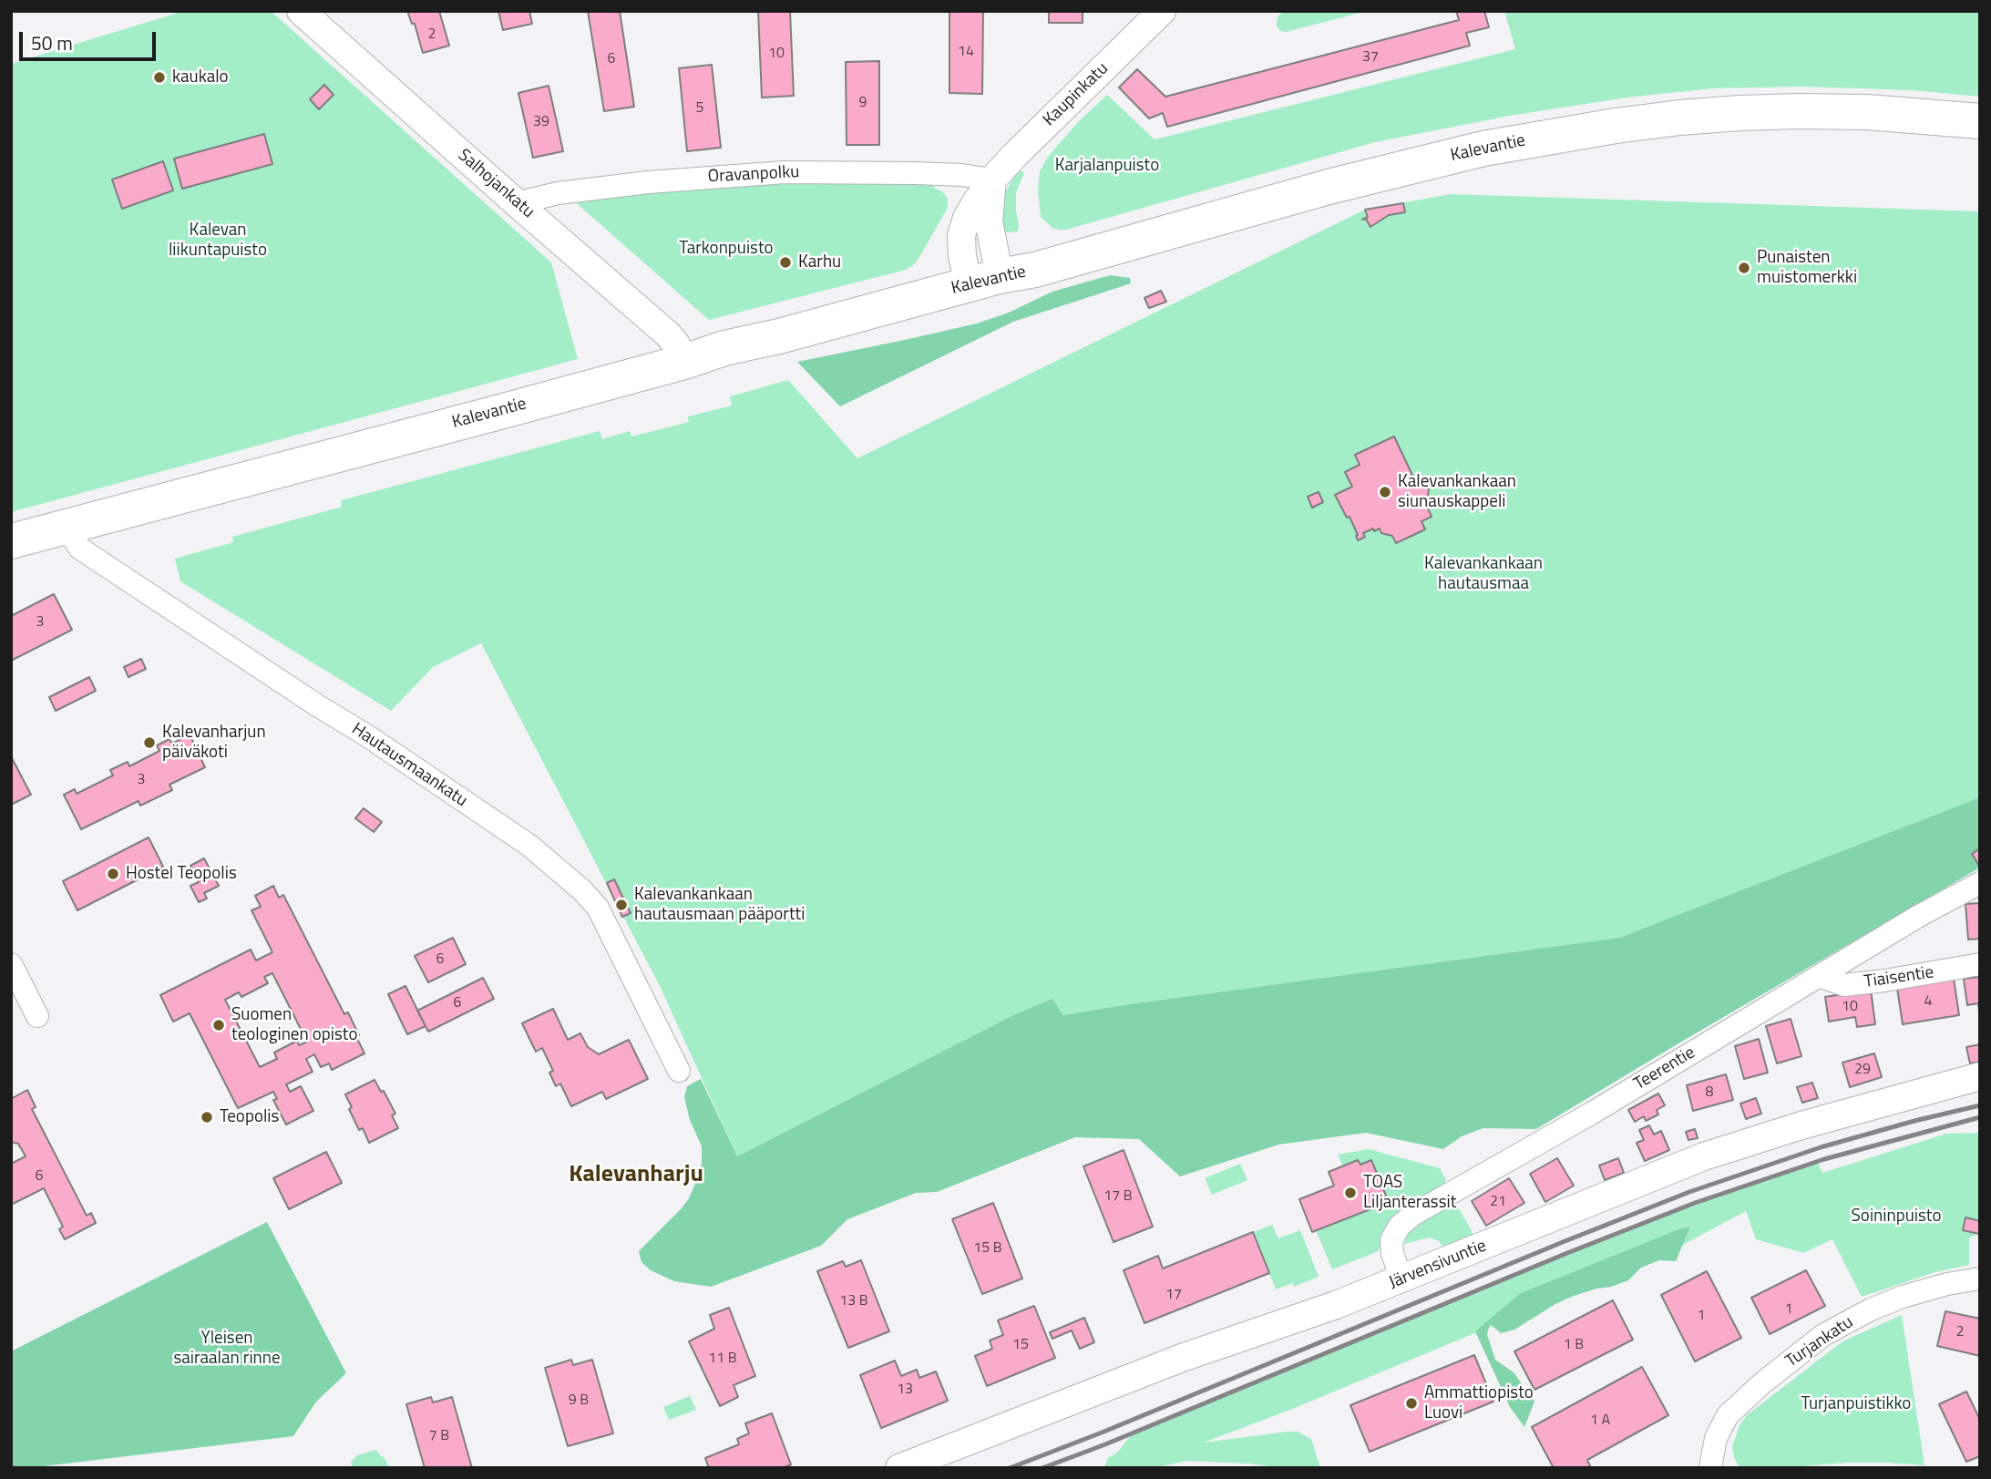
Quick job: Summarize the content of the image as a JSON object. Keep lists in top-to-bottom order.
{
  "streets": {
    "main road": ["Kalevantie"],
    "street": [
      "Kaupinkatu",
      "Oravanpolku",
      "Salhojankatu",
      "Hautausmaankatu",
      "Tiaisentie",
      "Teerentie",
      "Järvensivuntie",
      "Turjankatu"
    ]
  },
  "crossings": [
    ["Kaupinkatu", "Oravanpolku"],
    ["Kalevantie", "Salhojankatu"],
    ["Kalevantie", "Hautausmaankatu"],
    ["Oravanpolku", "Salhojankatu"],
    ["Tiaisentie", "Teerentie"],
    ["Teerentie", "Järvensivuntie"]
  ],
  "districts": ["Kalevanharju"],
  "parks": [
    "Karjalanpuisto",
    "Kalevan liikuntapuisto",
    "Tarkonpuisto",
    "Kalevankankaan hautausmaa",
    "Soininpuisto",
    "Yleisen sairaalan rinne",
    "Turjanpuistikko"
  ],
  "places": [
    "kaukalo",
    "Karhu",
    "Punaisten muistomerkki",
    "Kalevankankaan siunauskappeli",
    "Kalevanharjun päiväkoti",
    "Hostel Teopolis",
    "Kalevankankaan hautausmaan pääportti",
    "Suomen teologinen opisto",
    "Teopolis",
    "TOAS Liljanterassit",
    "Ammattiopisto Luovi"
  ],
  "house_numbers": [
    "2",
    "14",
    "10",
    "37",
    "6",
    "9",
    "5",
    "39",
    "3",
    "3",
    "6",
    "4",
    "6",
    "10",
    "29",
    "8",
    "6",
    "17 B",
    "21",
    "15 B",
    "17",
    "13 B",
    "1",
    "1",
    "2",
    "15",
    "1 B",
    "11 B",
    "13",
    "9 B",
    "1 A",
    "7 B"
  ],
  "scale_bar": "50 m"
}
